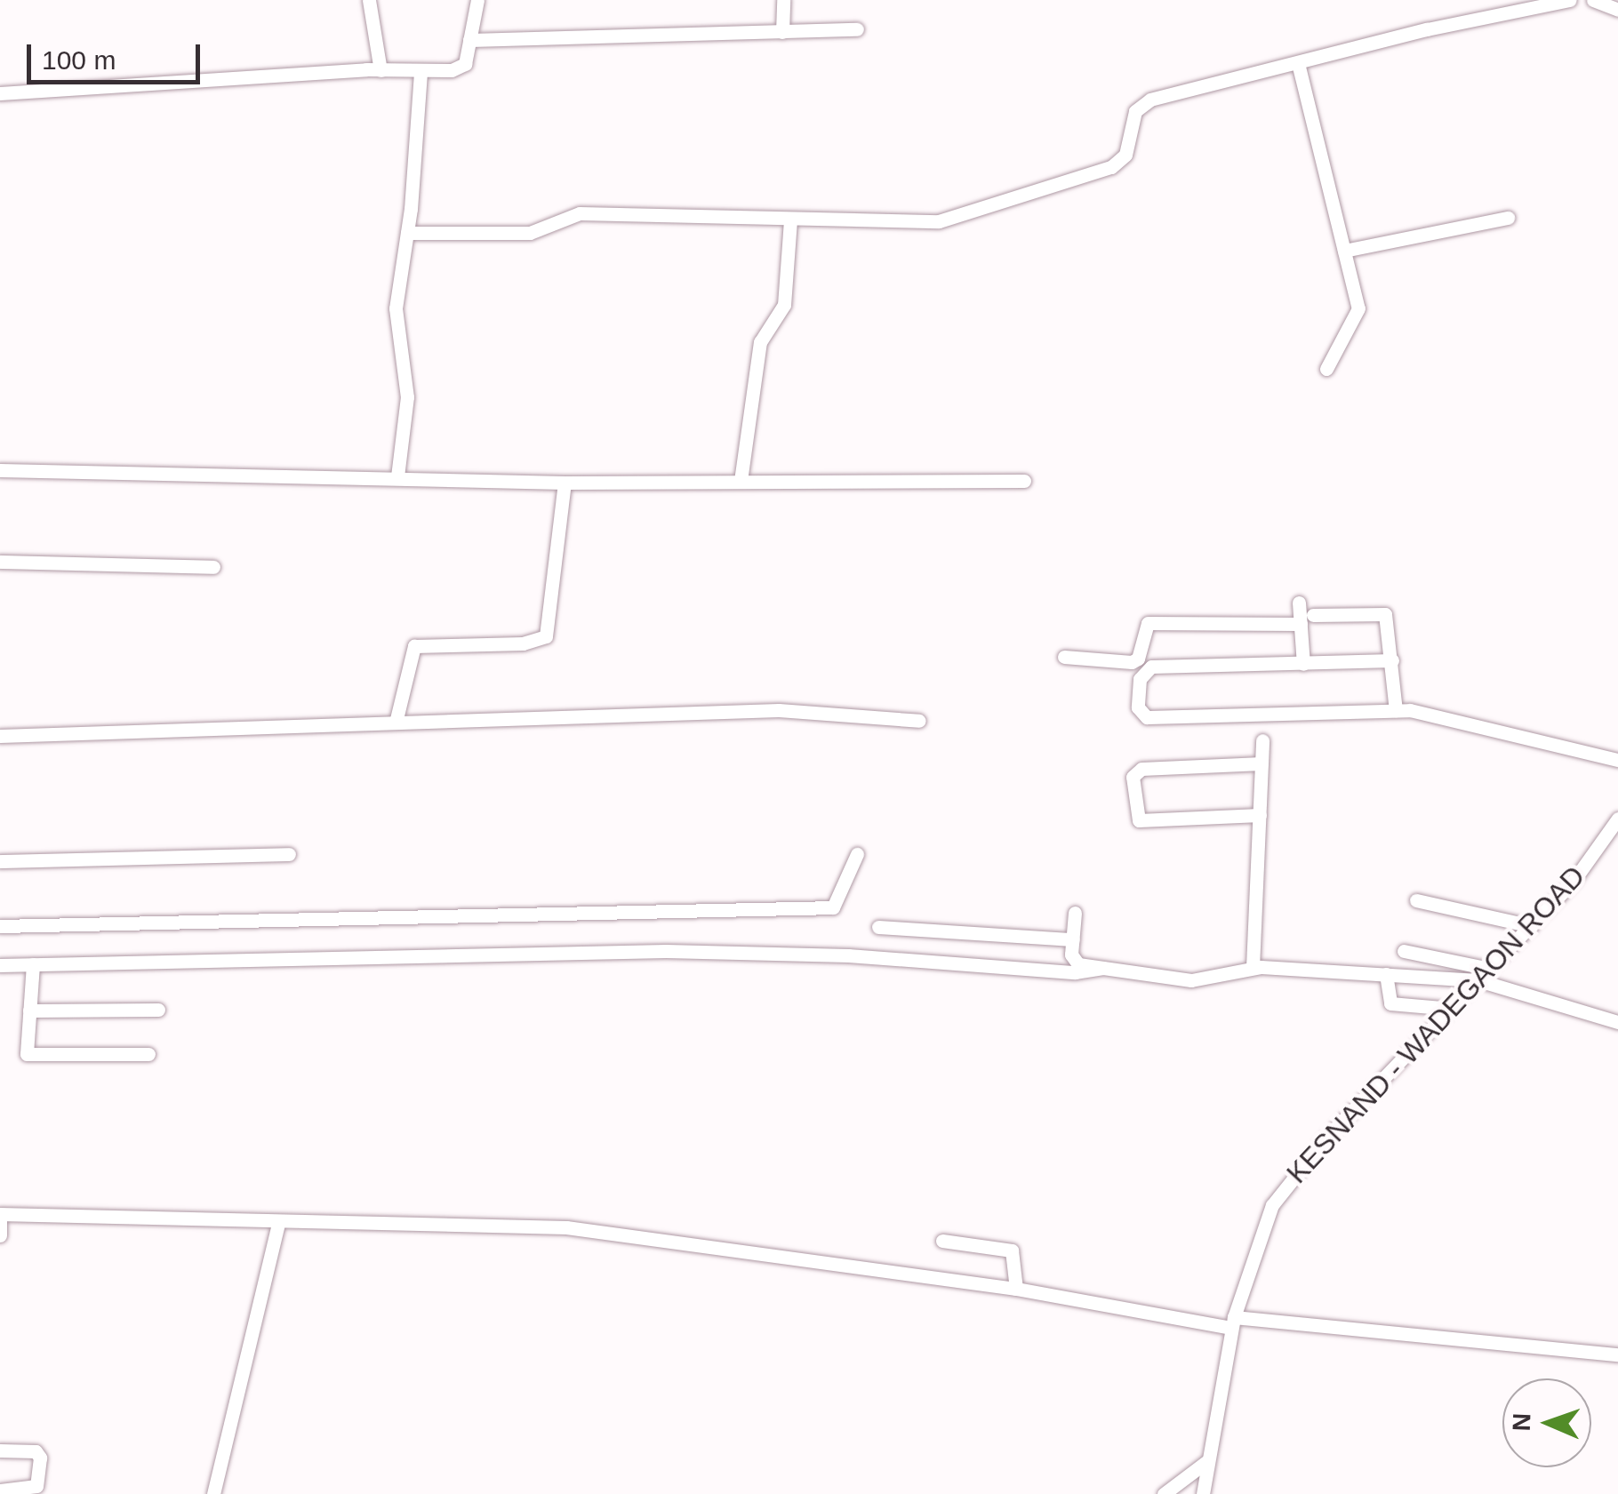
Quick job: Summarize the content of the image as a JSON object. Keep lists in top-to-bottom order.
{
  "streets": {
    "street": ["KESNAND - WADEGAON ROAD"]
  },
  "scale_bar": "100 m",
  "north": "left"
}
